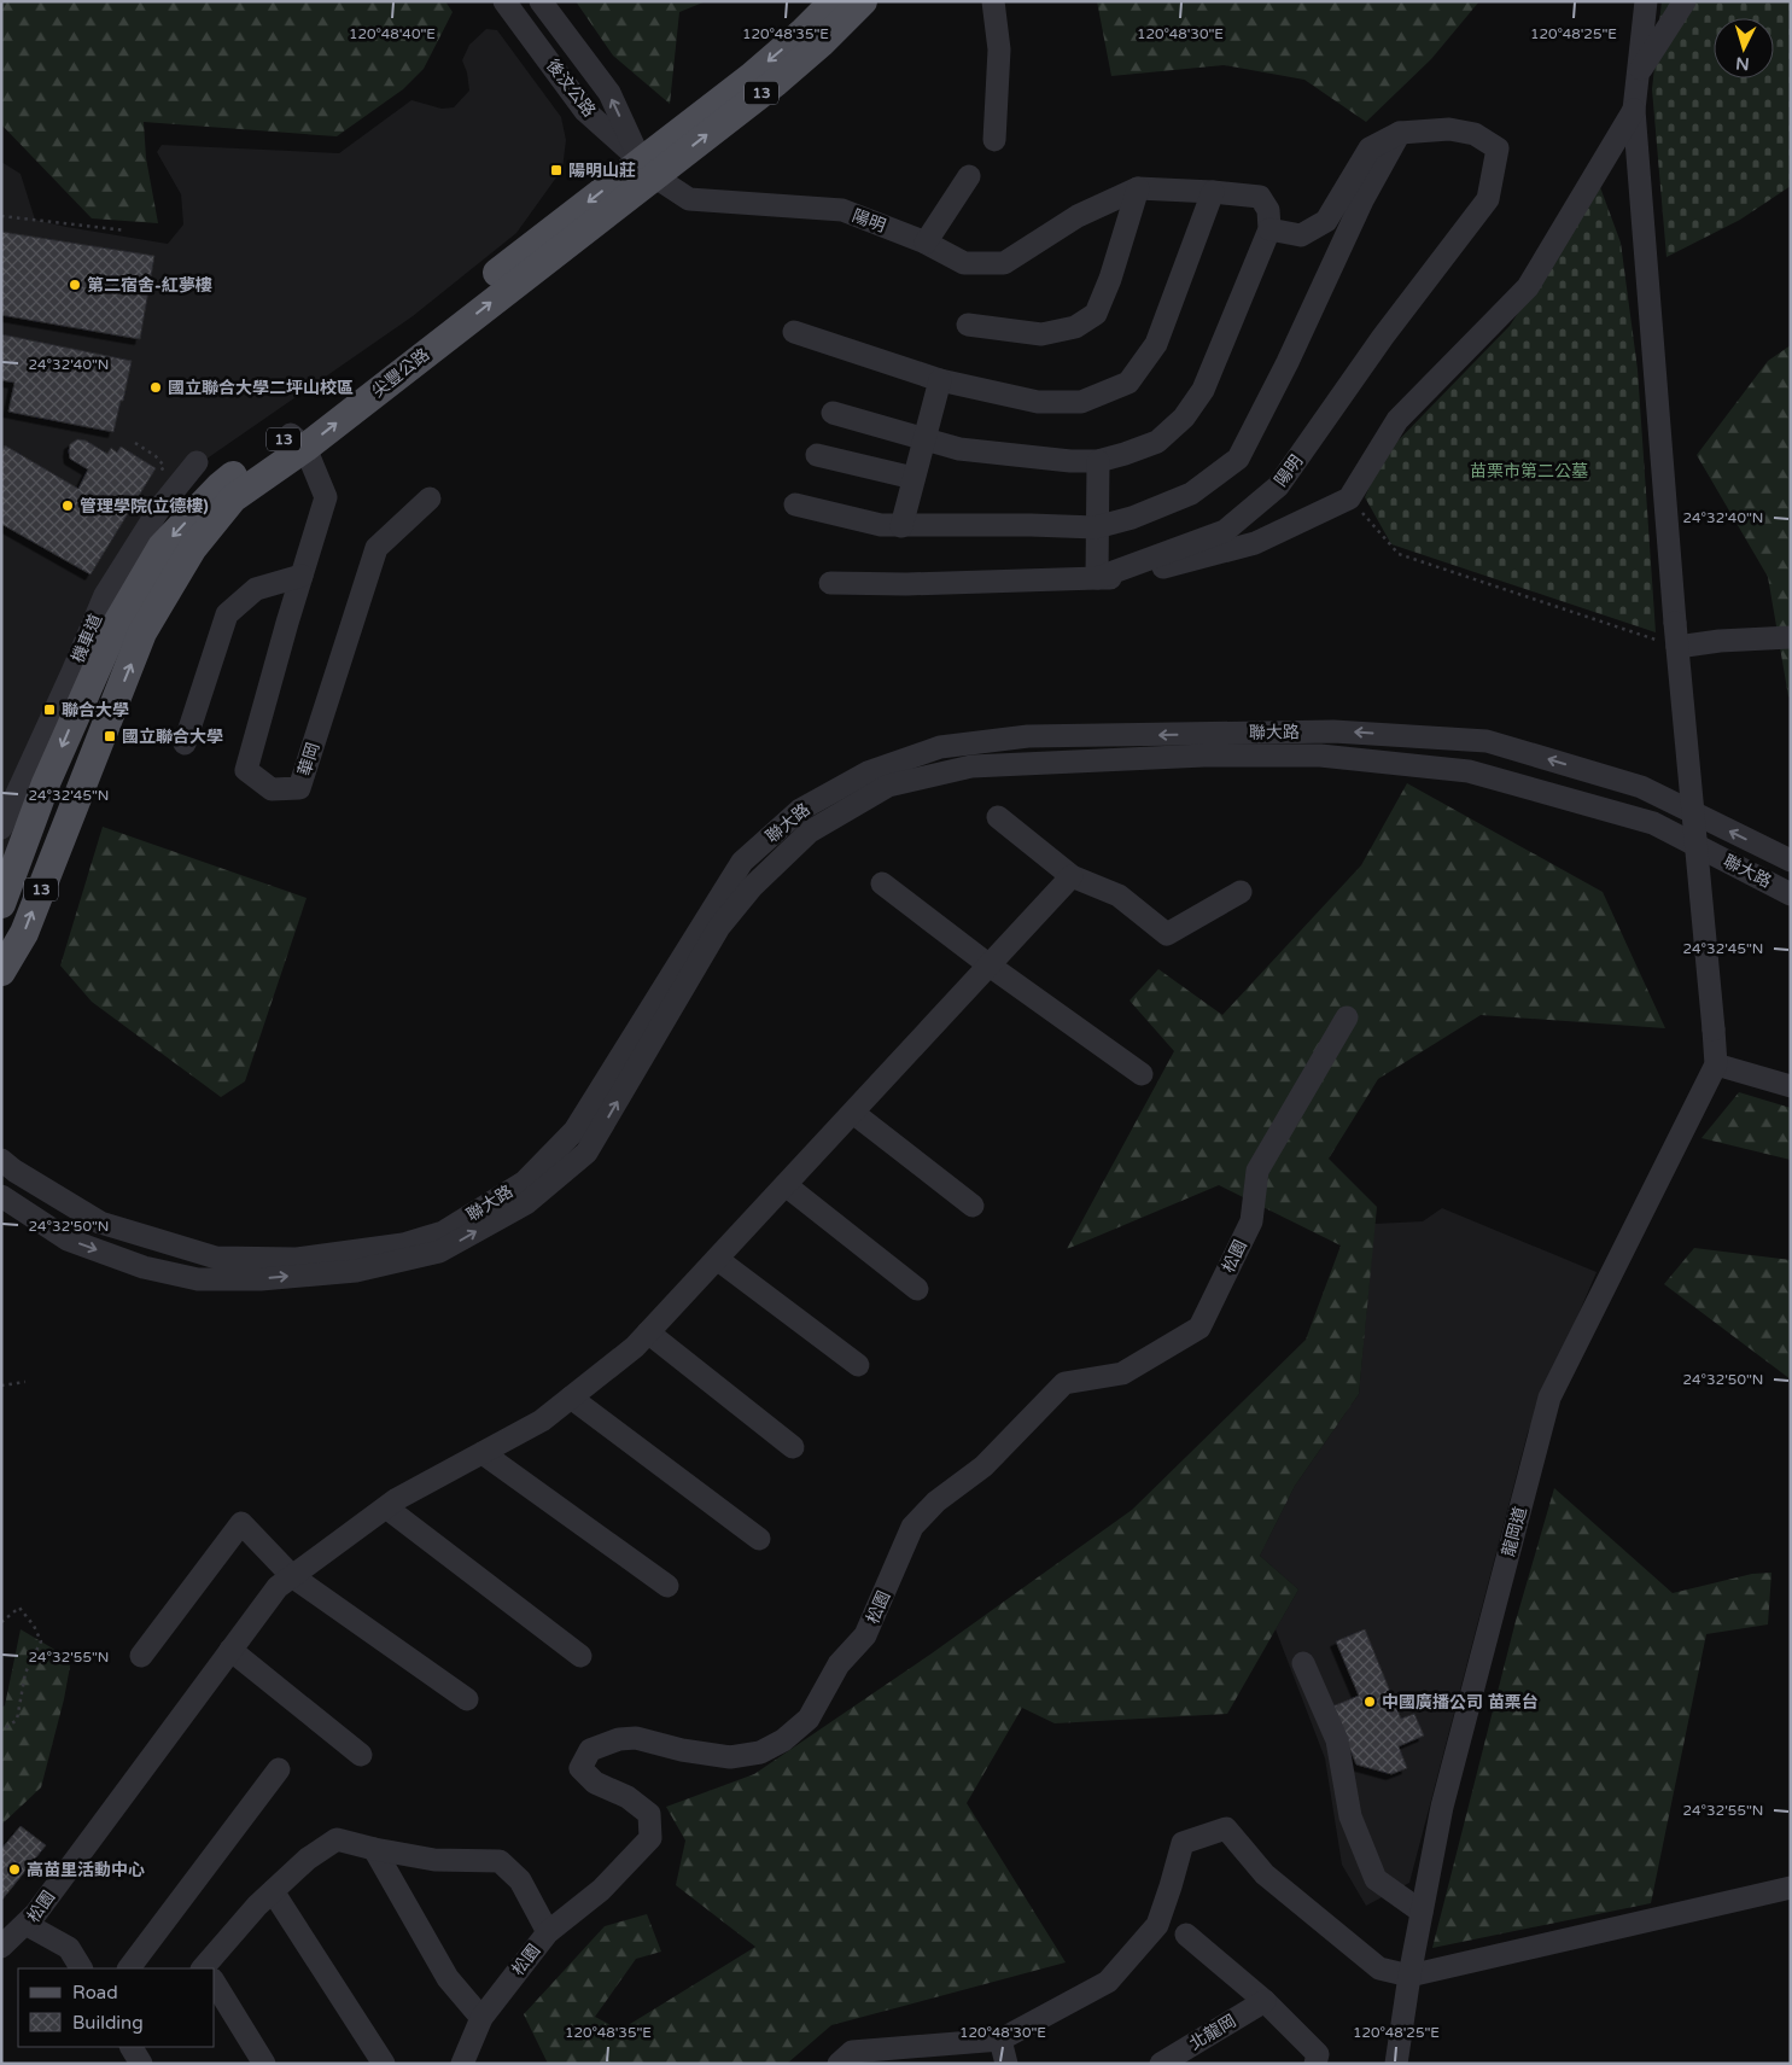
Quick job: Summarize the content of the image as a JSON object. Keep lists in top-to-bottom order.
{
  "streets": {
    "main road": ["13", "尖豐公路"],
    "street": [
      "後汶公路",
      "陽明",
      "機車道",
      "聯大路",
      "華岡",
      "松園",
      "龍岡道",
      "北龍岡"
    ]
  },
  "crossings": [
    ["後汶公路", "陽明"],
    ["後汶公路", "尖豐公路"],
    ["陽明", "尖豐公路"],
    ["尖豐公路", "華岡"]
  ],
  "parks": ["苗栗市第二公墓"],
  "places": {
    "transit": ["陽明山莊", "聯合大學", "國立聯合大學"],
    "other": [
      "第二宿舍-紅夢樓",
      "國立聯合大學二坪山校區",
      "管理學院(立德樓)",
      "中國廣播公司 苗栗台",
      "高苗里活動中心"
    ]
  },
  "legend": ["Road", "Building"],
  "north": "bottom",
  "coordinates": [
    "120°48'40\"E",
    "120°48'35\"E",
    "120°48'30\"E",
    "120°48'25\"E",
    "24°32'40\"N",
    "24°32'45\"N",
    "24°32'50\"N",
    "24°32'55\"N"
  ]
}
